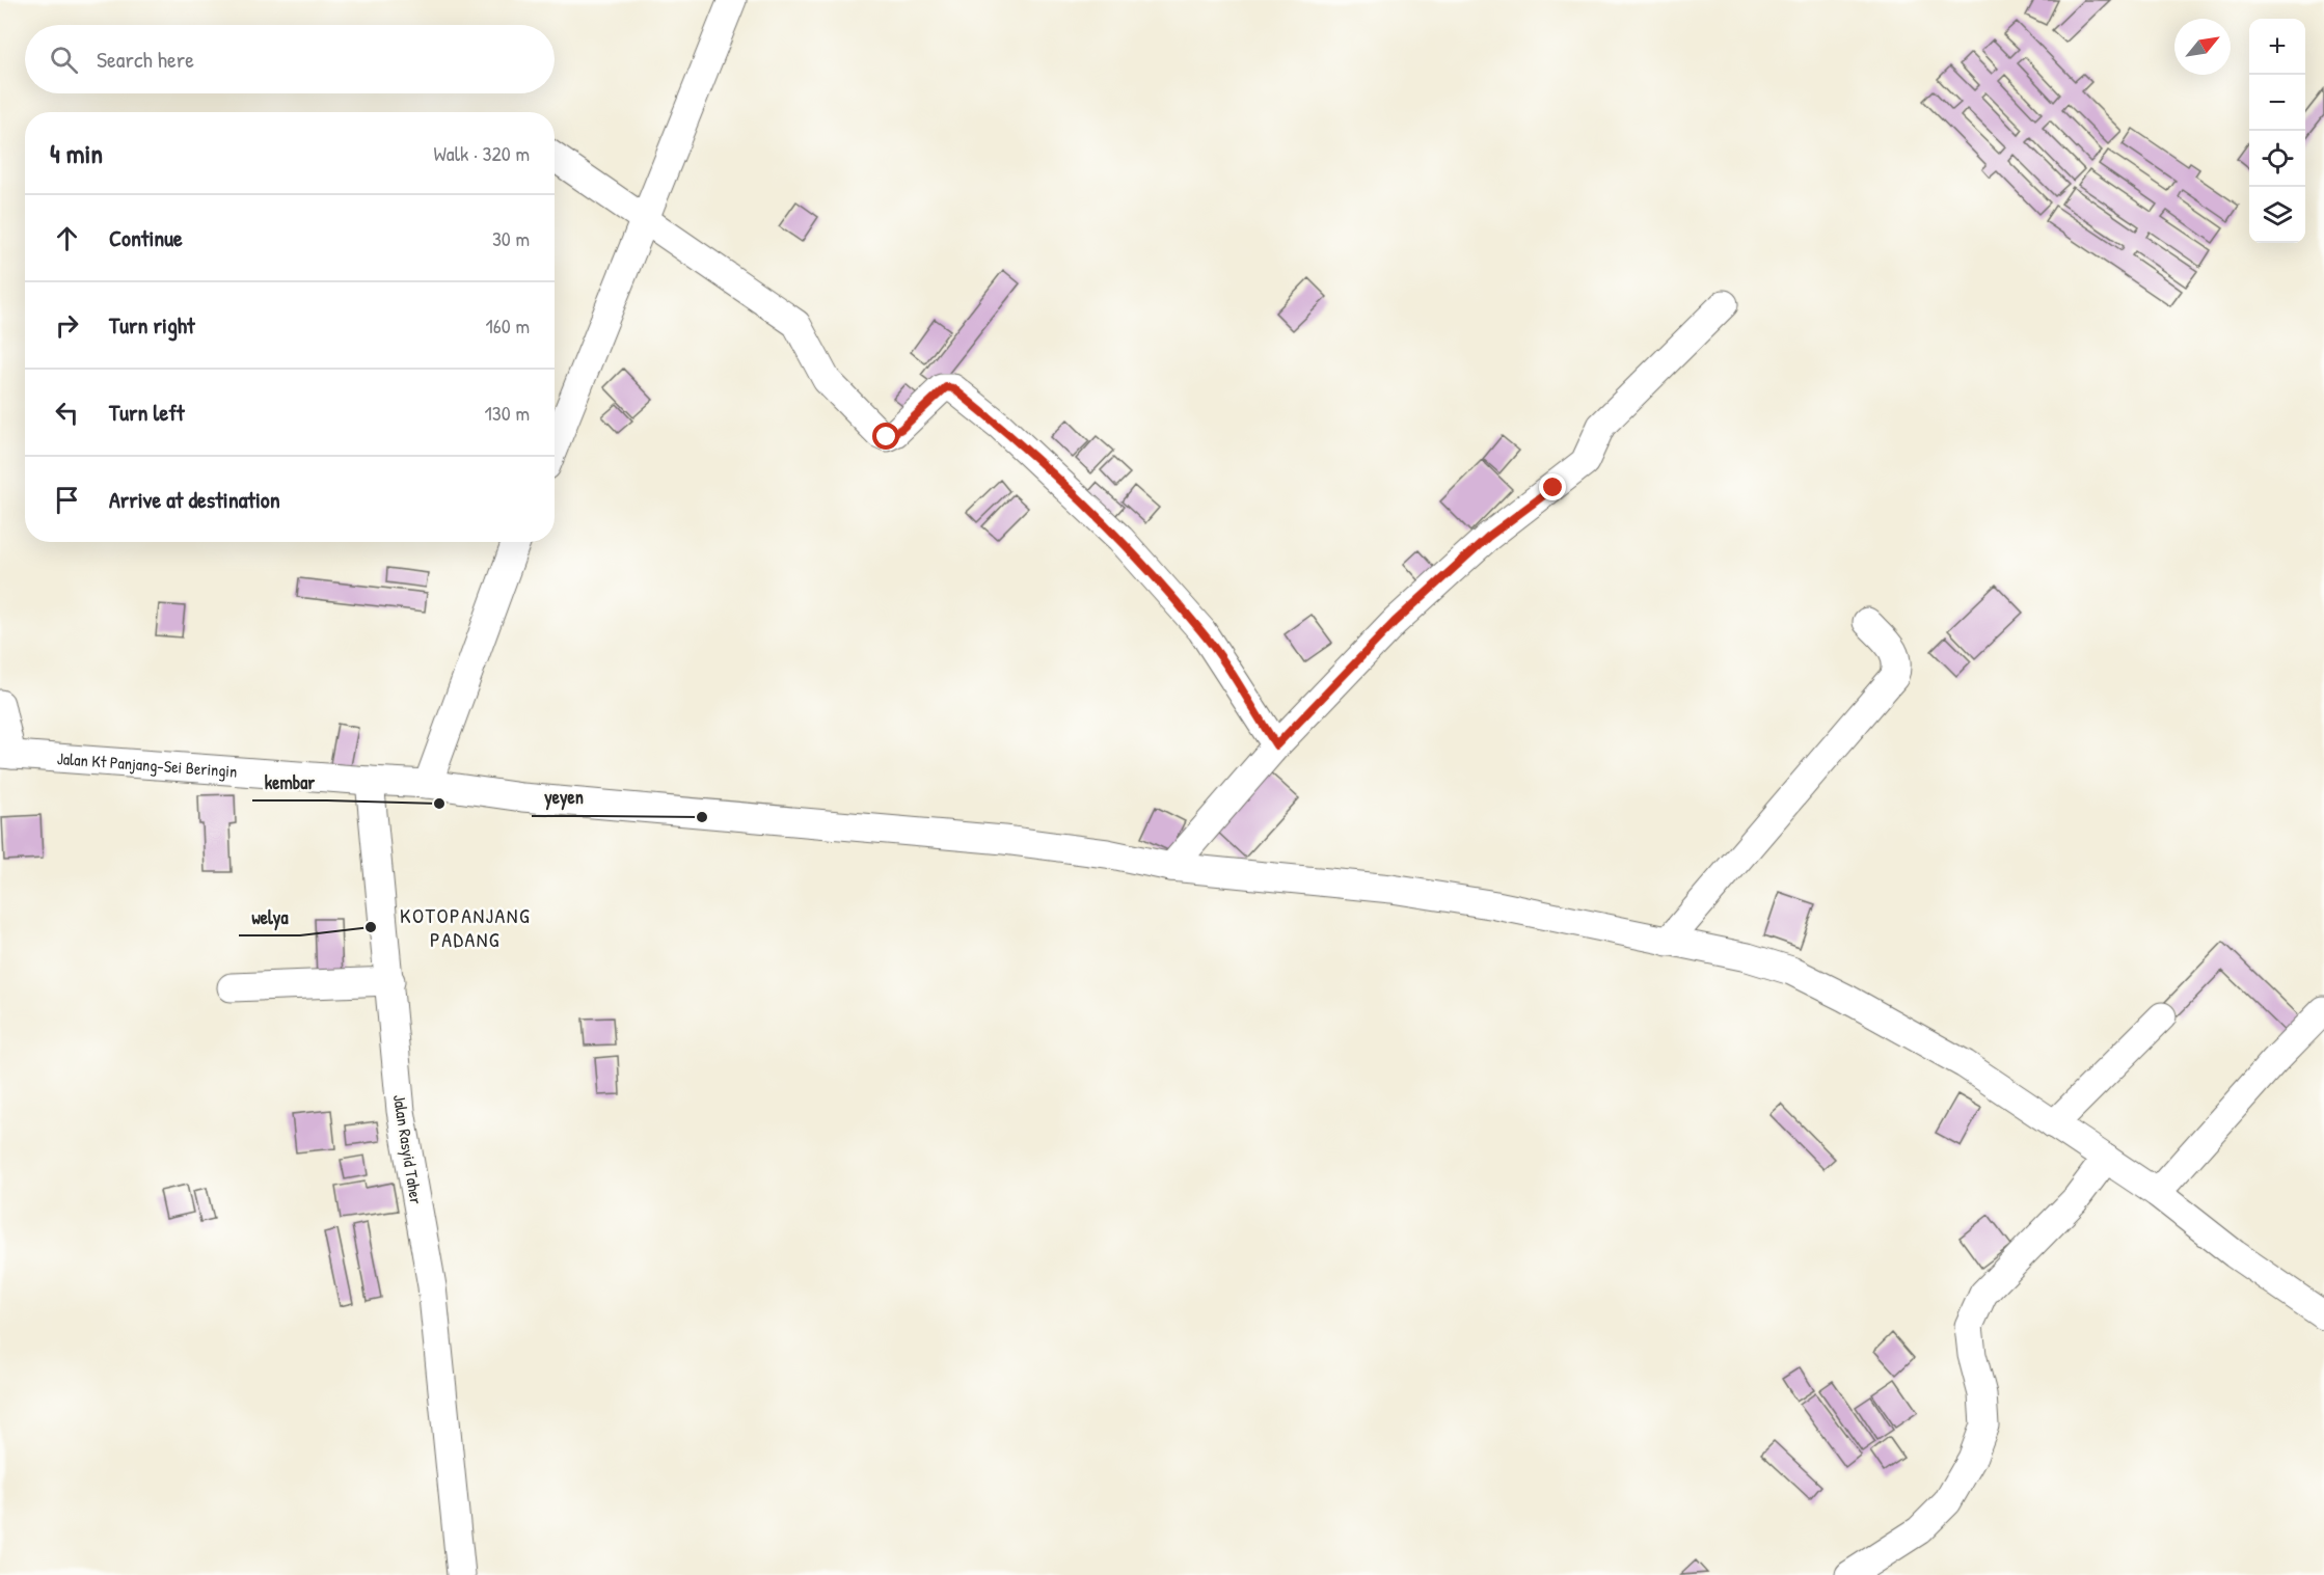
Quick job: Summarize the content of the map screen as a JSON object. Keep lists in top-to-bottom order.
{
  "streets": {
    "street": ["Jalan Kt Panjang-Sei Beringin", "Jalan Rasyid Taher"]
  },
  "crossings": [
    ["Jalan Kt Panjang-Sei Beringin", "Jalan Rasyid Taher"]
  ],
  "districts": ["KOTOPANJANG PADANG"],
  "places": ["kembar", "yeyen", "welya"],
  "north": "top right",
  "page": {
    "map_buttons": ["+", "−"],
    "search": "Search here",
    "heading": ["4 min", "Walk · 320 m"],
    "list": [
      ["Continue", "30 m"],
      ["Turn right", "160 m"],
      ["Turn left", "130 m"],
      "Arrive at destination"
    ]
  }
}
